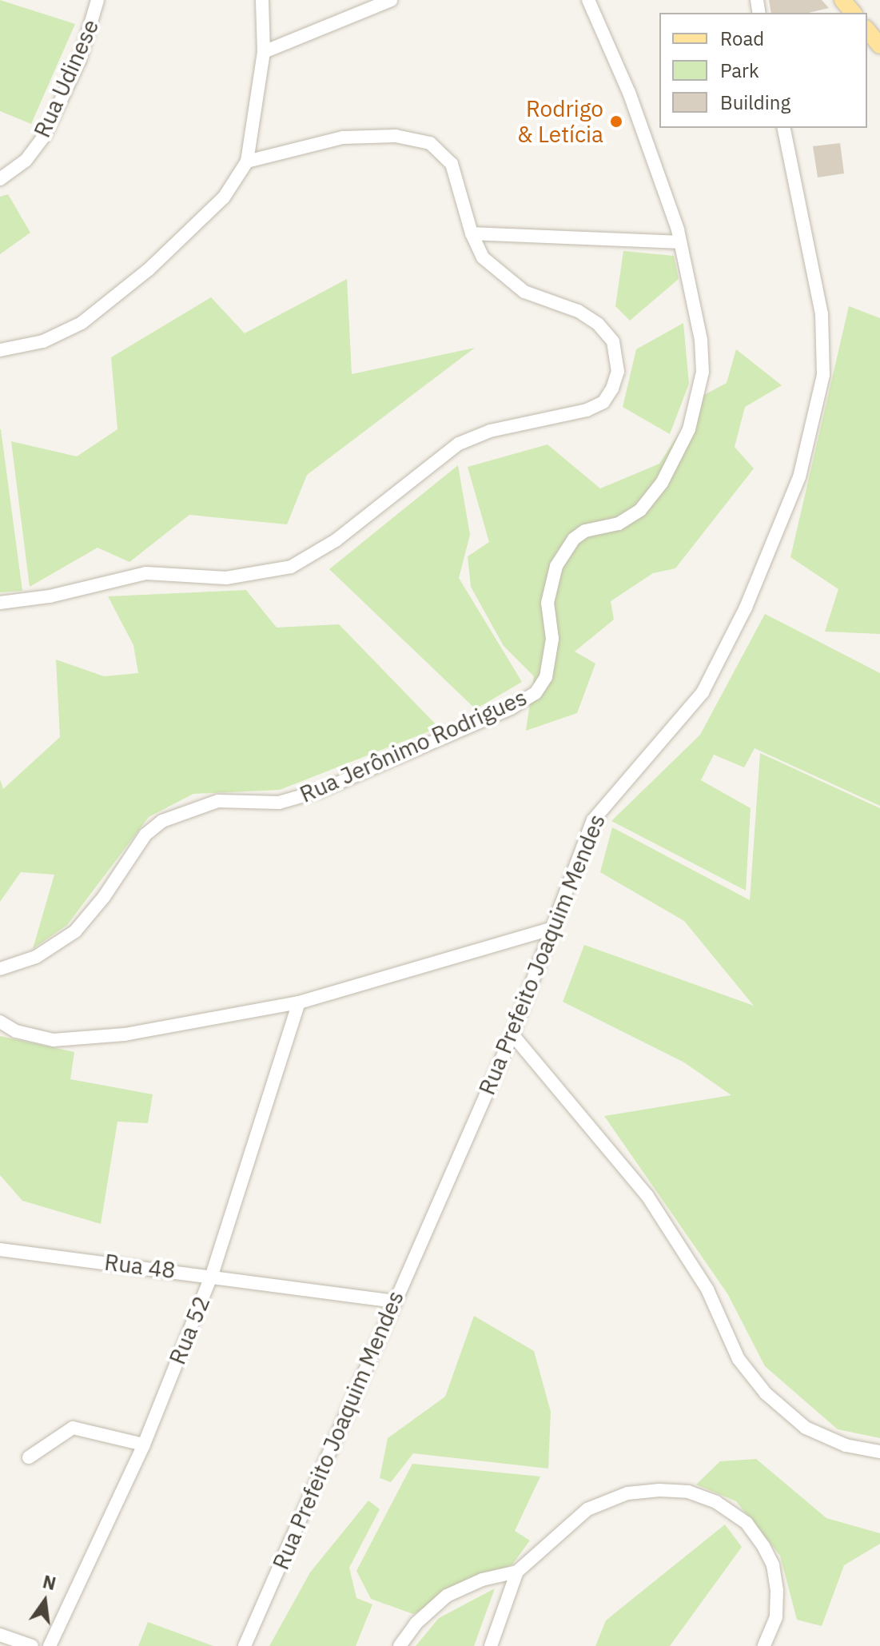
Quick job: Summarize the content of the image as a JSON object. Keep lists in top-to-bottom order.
{
  "streets": {
    "street": [
      "Rua Udinese",
      "Rua Jerônimo Rodrigues",
      "Rua Prefeito Joaquim Mendes",
      "Rua 48",
      "Rua 52"
    ]
  },
  "crossings": [
    ["Rua Prefeito Joaquim Mendes", "Rua 48"],
    ["Rua 48", "Rua 52"]
  ],
  "places": ["Rodrigo & Letícia"],
  "legend": ["Road", "Park", "Building"],
  "north": "top"
}
